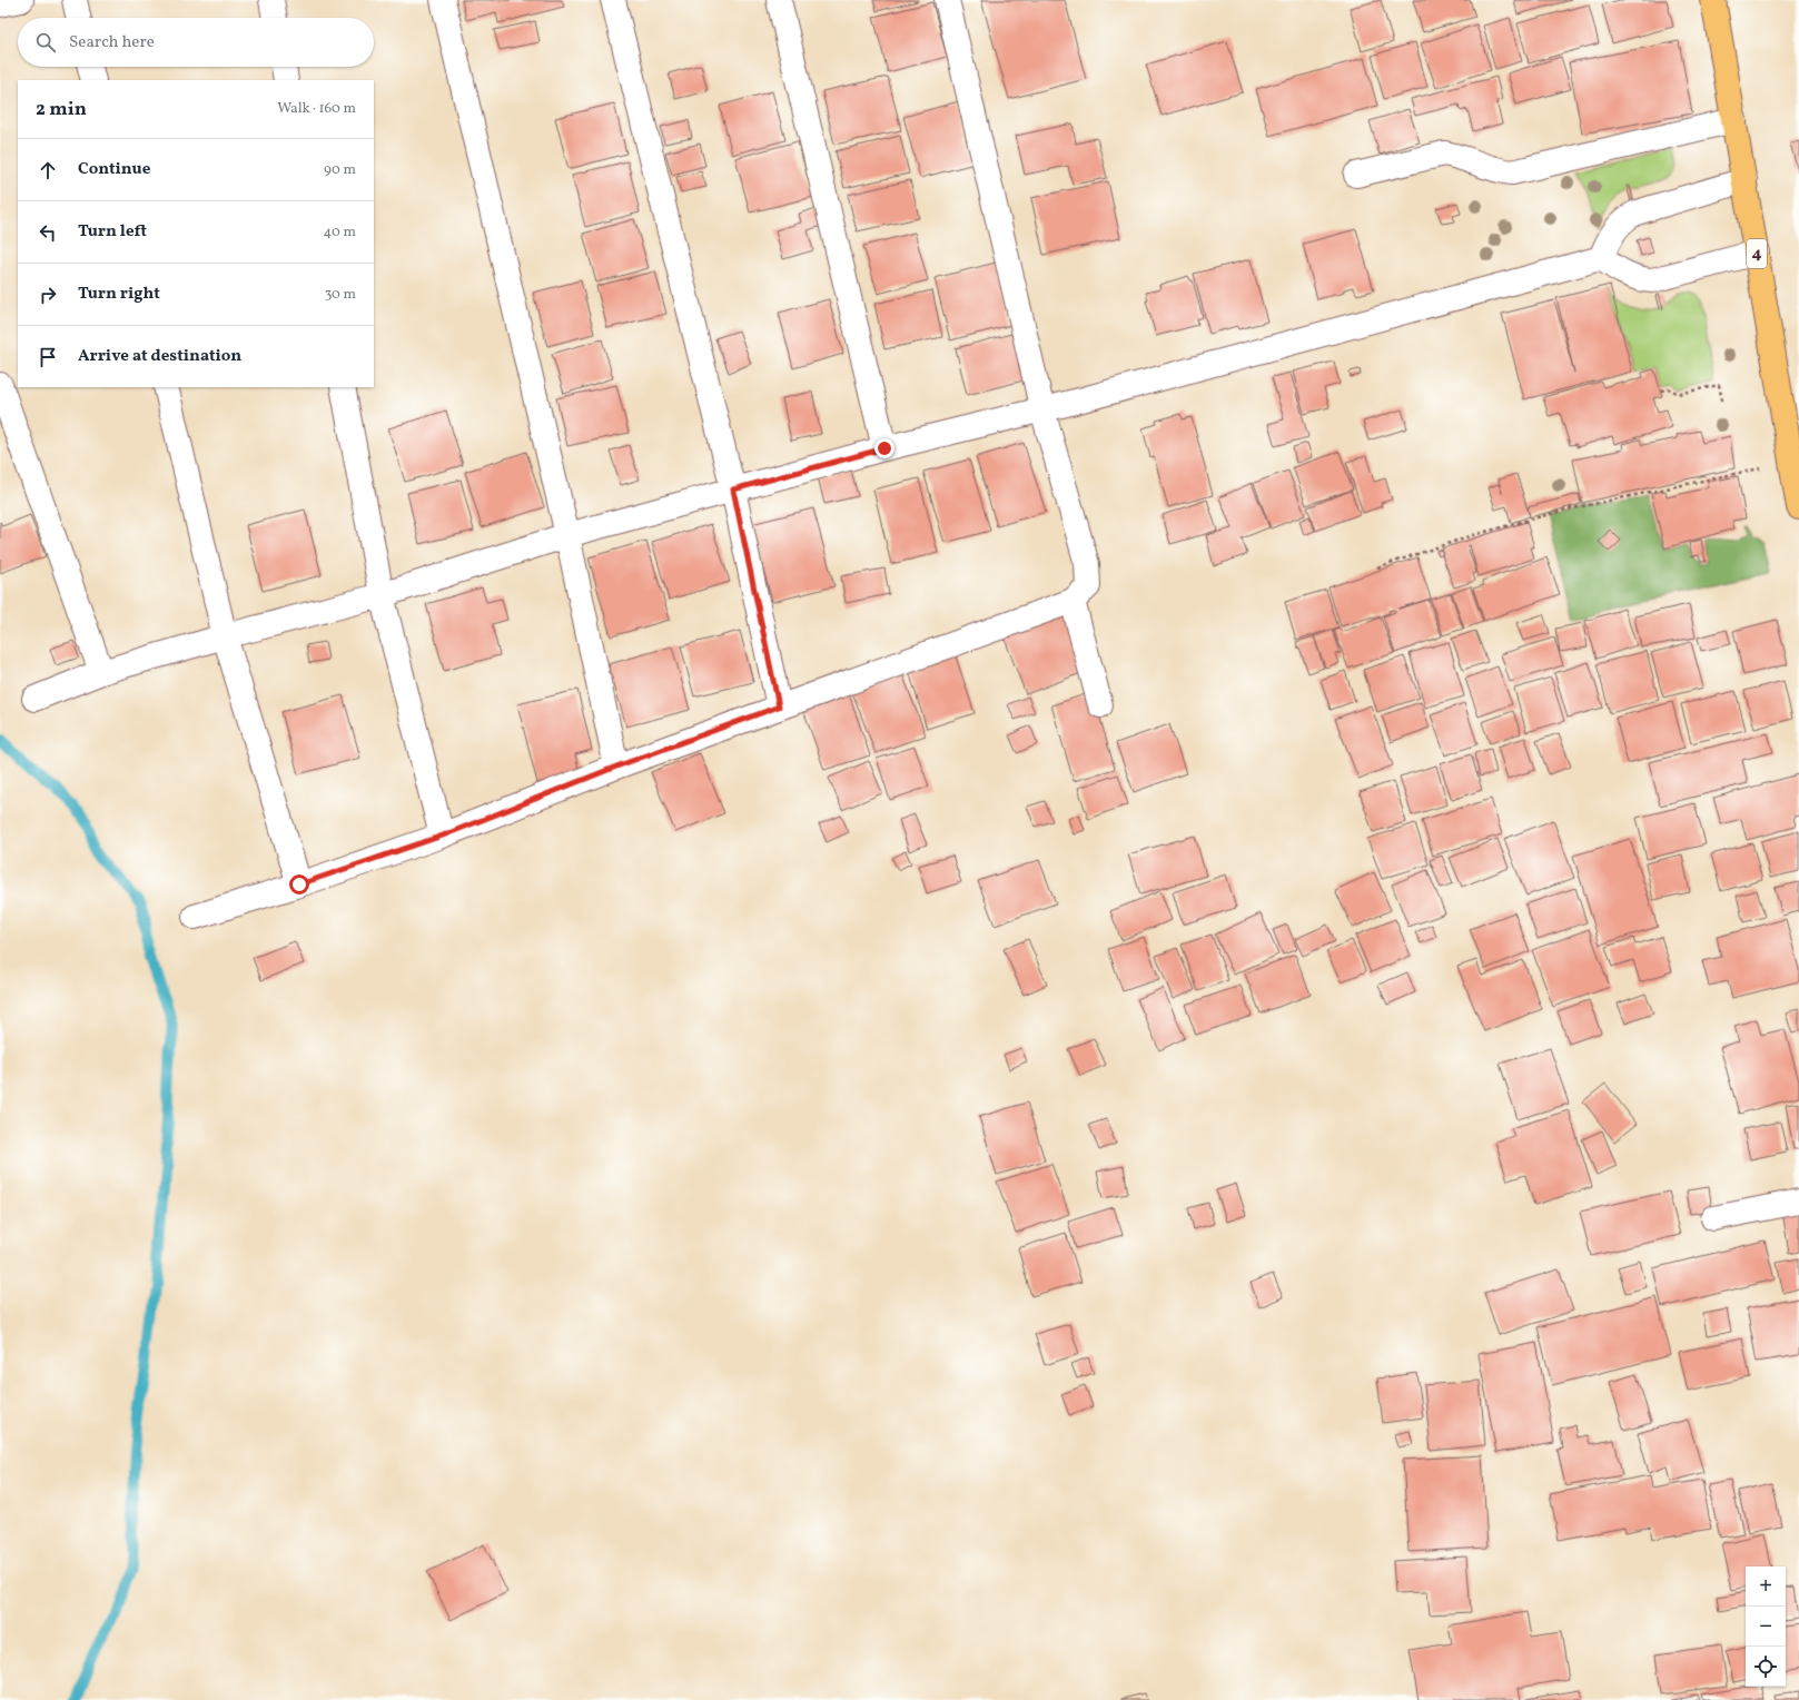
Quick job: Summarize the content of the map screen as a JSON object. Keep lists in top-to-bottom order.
{
  "streets": {
    "highway": ["4"]
  },
  "page": {
    "search": "Search here",
    "heading": ["2 min", "Walk · 160 m"],
    "list": [
      ["Continue", "90 m"],
      ["Turn left", "40 m"],
      ["Turn right", "30 m"],
      "Arrive at destination"
    ],
    "map_buttons": ["+", "−"]
  }
}
